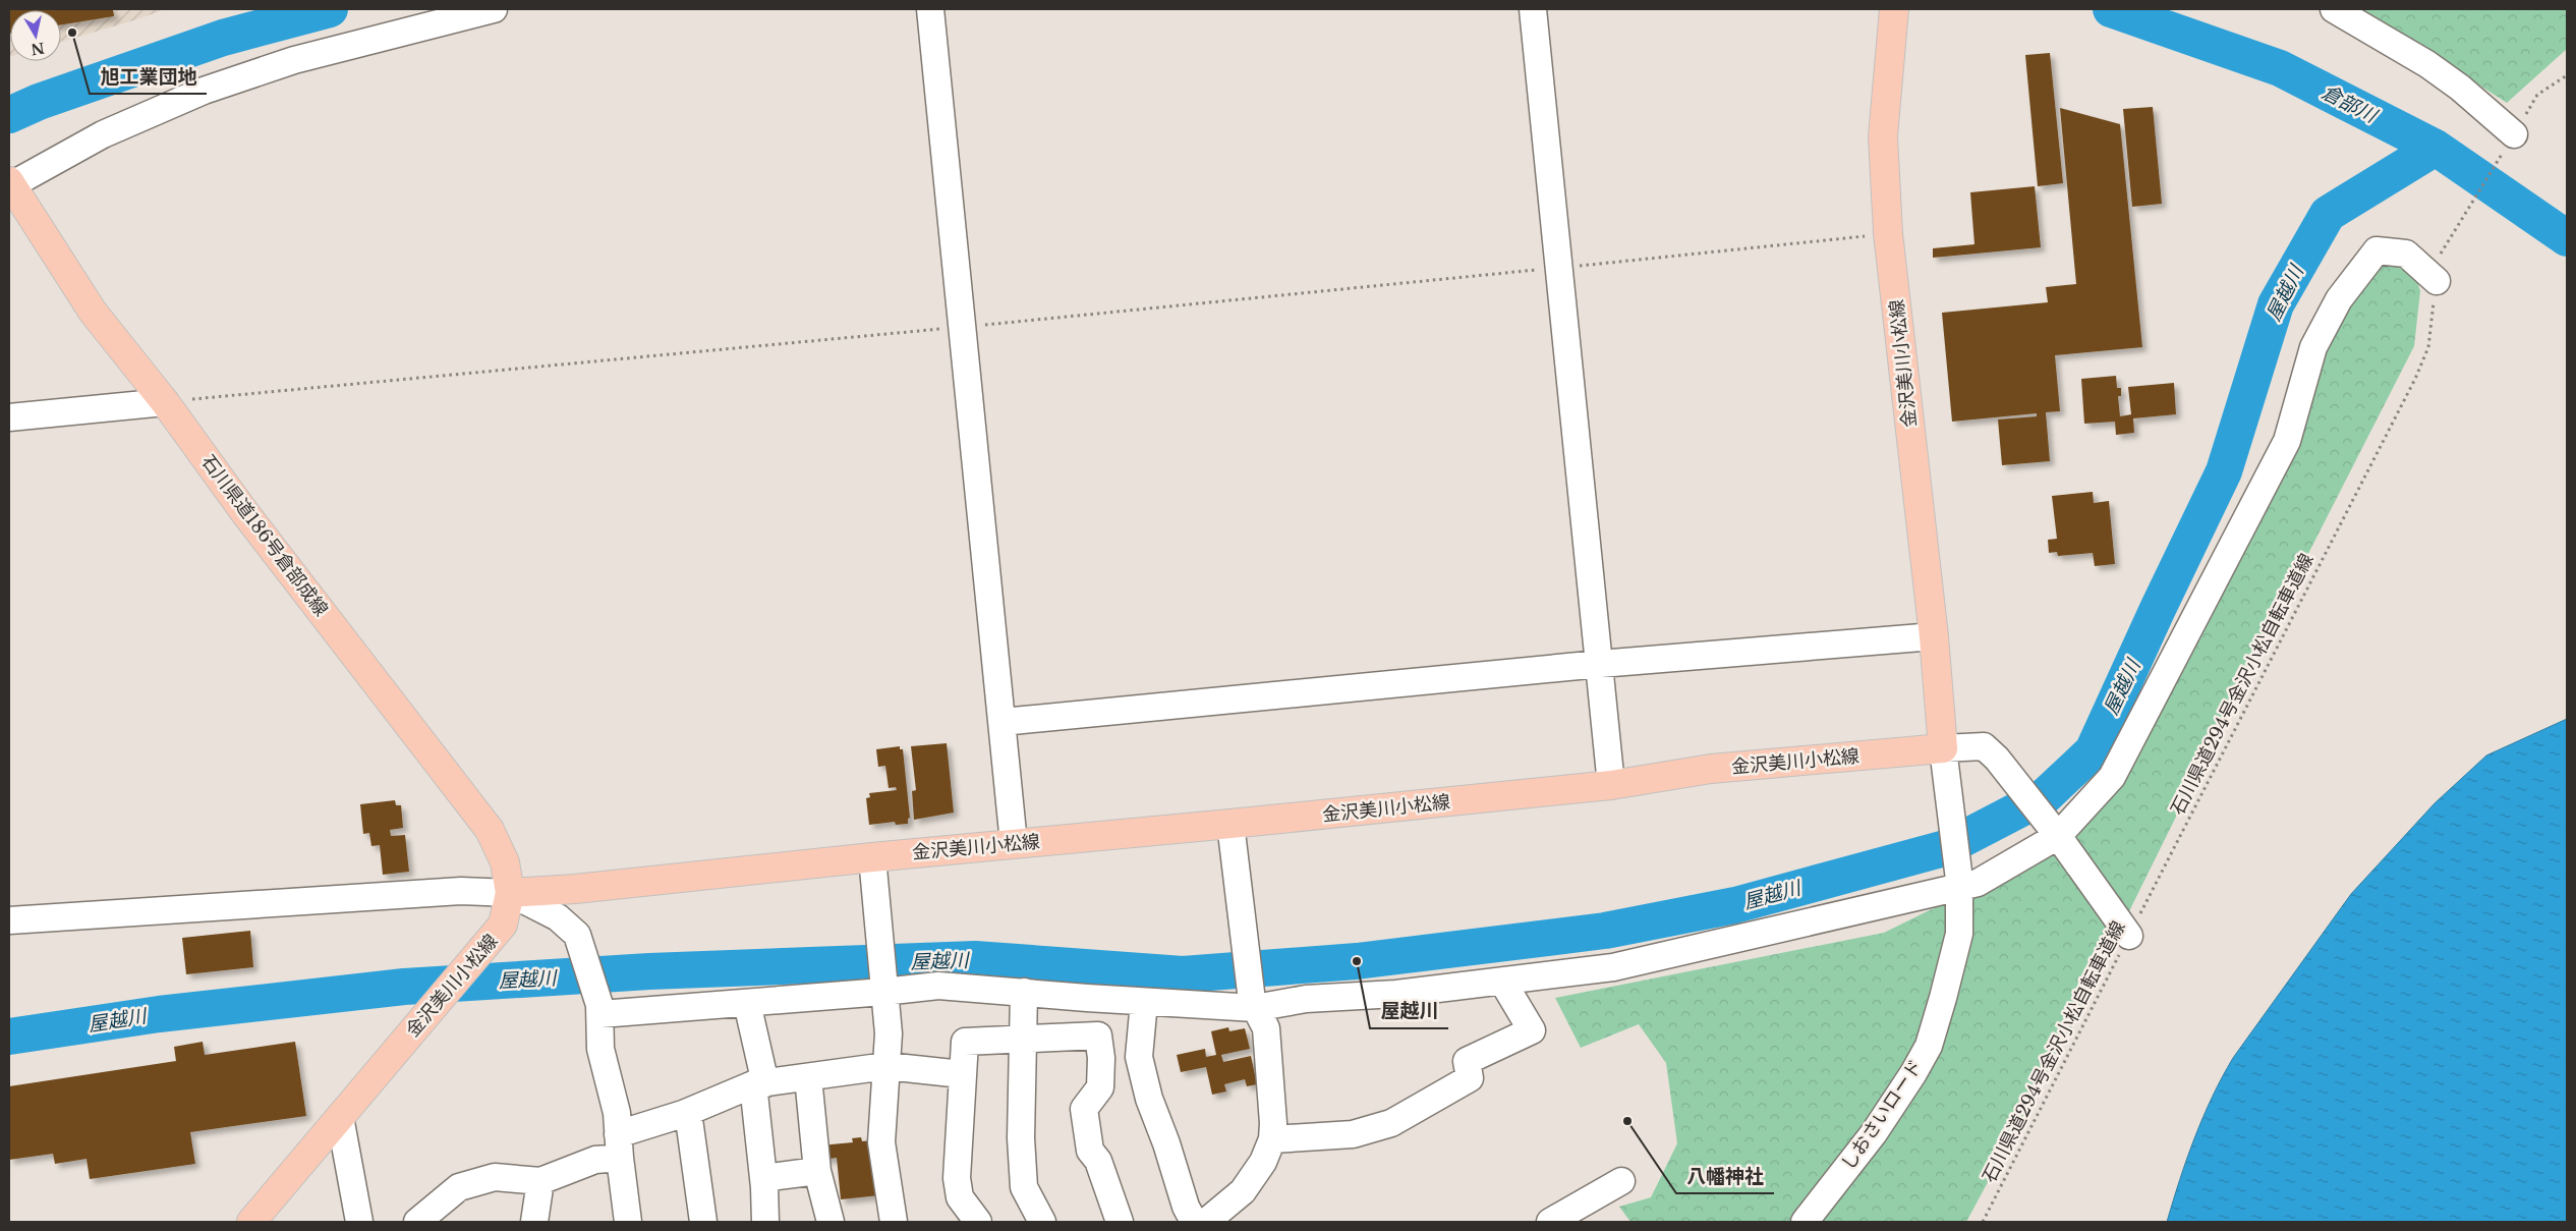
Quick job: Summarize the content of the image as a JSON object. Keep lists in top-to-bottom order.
{
  "streets": {
    "main road": ["金沢美川小松線", "石川県道186号倉部成線"],
    "street": ["しおさいロード"],
    "path": ["石川県道294号金沢小松自転車道線"]
  },
  "crossings": [
    ["金沢美川小松線", "石川県道186号倉部成線"],
    ["金沢美川小松線", "しおさいロード"]
  ],
  "water": ["倉部川", "屋越川"],
  "places": ["旭工業団地", "屋越川", "八幡神社"],
  "north": "bottom"
}
